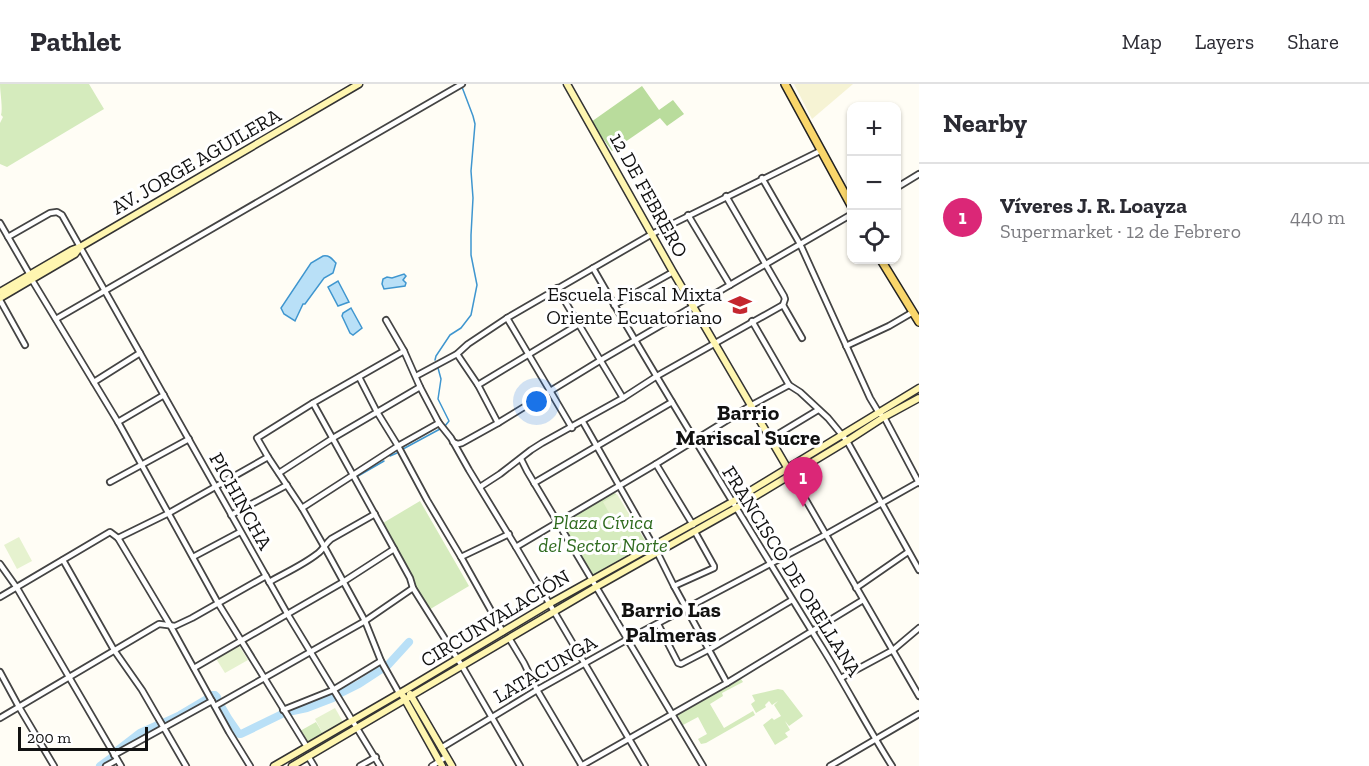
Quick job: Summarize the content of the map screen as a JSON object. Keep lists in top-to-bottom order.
{
  "streets": {
    "main road": ["AV. JORGE AGUILERA", "12 DE FEBRERO", "CIRCUNVALACIÓN"],
    "street": ["PICHINCHA", "FRANCISCO DE ORELLANA", "LATACUNGA"]
  },
  "crossings": [
    ["AV. JORGE AGUILERA", "PICHINCHA"],
    ["12 DE FEBRERO", "CIRCUNVALACIÓN"],
    ["12 DE FEBRERO", "LATACUNGA"],
    ["PICHINCHA", "CIRCUNVALACIÓN"],
    ["FRANCISCO DE ORELLANA", "CIRCUNVALACIÓN"],
    ["FRANCISCO DE ORELLANA", "LATACUNGA"]
  ],
  "districts": ["Barrio Mariscal Sucre", "Barrio Las Palmeras"],
  "parks": ["Plaza Cívica del Sector Norte"],
  "places": {
    "school or university": ["Escuela Fiscal Mixta Oriente Ecuatoriano"]
  },
  "scale_bar": "200 m",
  "page": {
    "header": "Pathlet",
    "nav": ["Map", "Layers", "Share"],
    "heading": "Nearby",
    "map_buttons": ["+", "−"],
    "list": [
      {
        "mark": "1",
        "name": "Víveres J. R. Loayza",
        "note": "Supermarket · 12 de Febrero",
        "value": "440 m"
      }
    ],
    "pins": "1",
    "scale": "200 m"
  }
}
